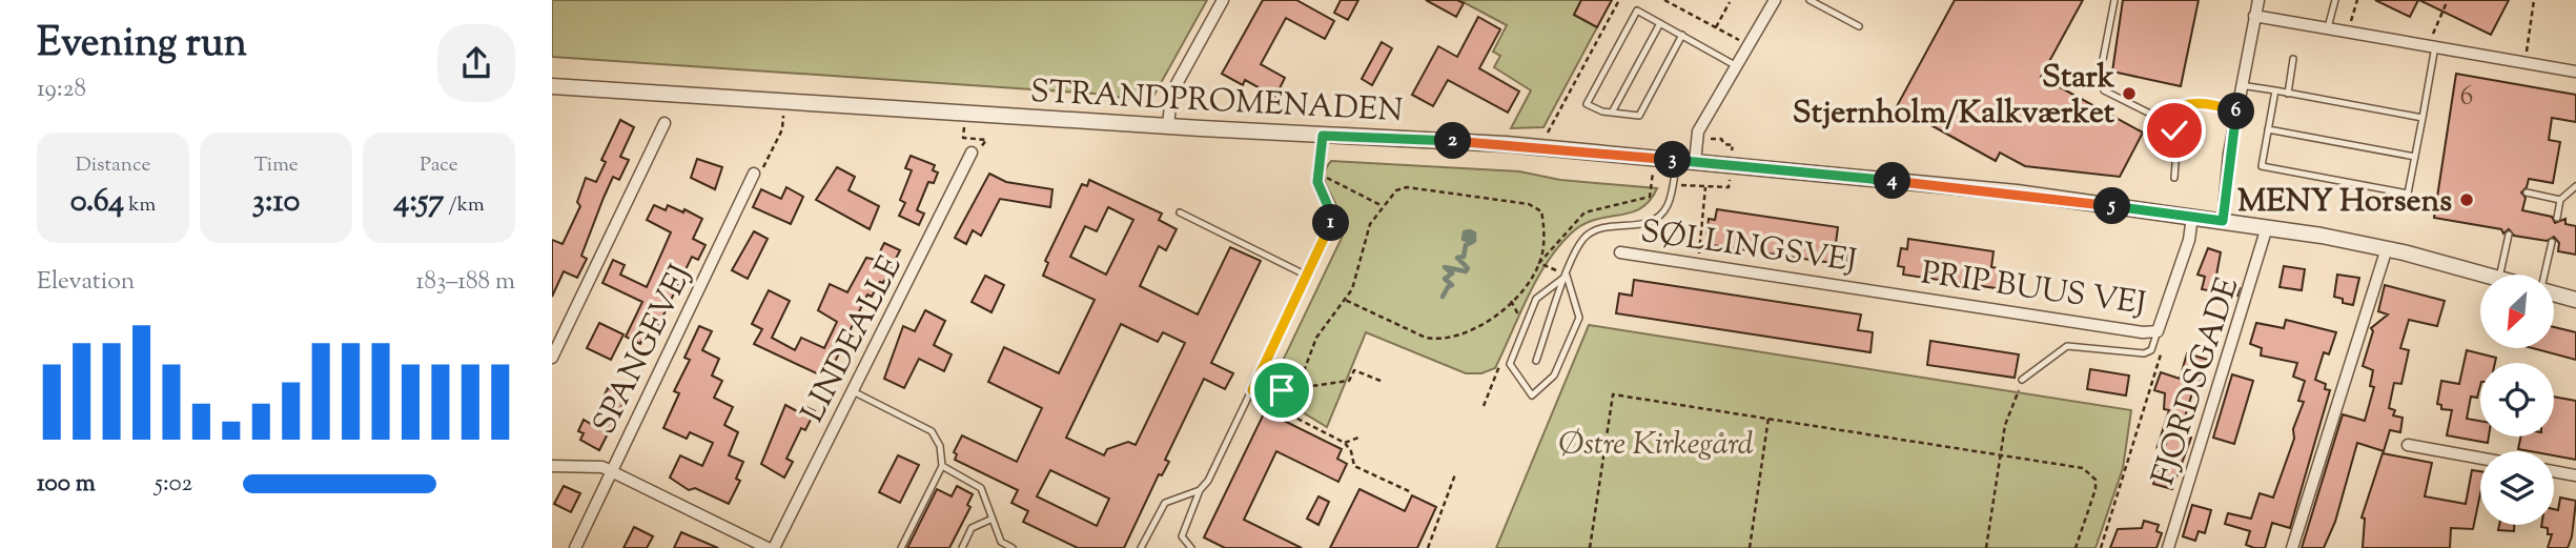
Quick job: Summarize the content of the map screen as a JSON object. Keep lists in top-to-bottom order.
{
  "streets": {
    "street": [
      "STRANDPROMENADEN",
      "SØLLINGSVEJ",
      "PRIP BUUS VEJ",
      "LINDEALLE",
      "SPANGEVEJ",
      "FJORDSGADE"
    ]
  },
  "crossings": [
    ["STRANDPROMENADEN", "PRIP BUUS VEJ"],
    ["STRANDPROMENADEN", "FJORDSGADE"],
    ["SØLLINGSVEJ", "PRIP BUUS VEJ"]
  ],
  "parks": ["Østre Kirkegård"],
  "places": ["Stark Stjernholm/Kalkværket", "MENY Horsens"],
  "house_numbers": ["6"],
  "north": "bottom left",
  "page": {
    "heading": ["Evening run", "19:28"],
    "pins": [
      "6",
      "2",
      "3",
      "4",
      "5",
      "1"
    ],
    "stats": [
      ["Distance", "0.64 km"],
      ["Time", "3:10"],
      ["Pace", "4:57 /km"]
    ],
    "chart": ["Elevation", "183–188 m"],
    "list": [
      {
        "name": "100 m",
        "note": "5:02"
      }
    ]
  }
}
